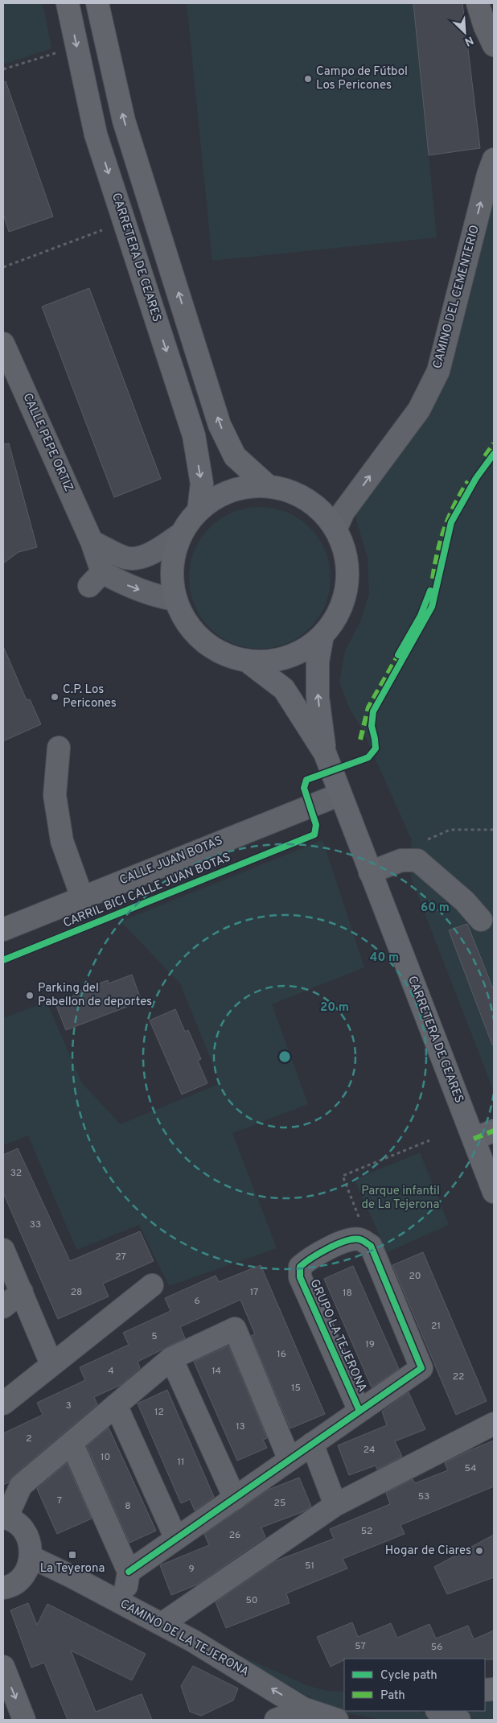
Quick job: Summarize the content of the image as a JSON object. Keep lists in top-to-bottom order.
{
  "streets": {
    "main road": ["CARRETERA DE CEARES"],
    "street": [
      "CAMINO DEL CEMENTERIO",
      "CALLE PEPE ORTIZ",
      "CALLE JUAN BOTAS",
      "GRUPO LA TEJERONA",
      "CAMINO DE LA TEJERONA"
    ],
    "cycle path": ["CARRIL BICI CALLE JUAN BOTAS"]
  },
  "crossings": [
    ["CARRETERA DE CEARES", "CALLE JUAN BOTAS"]
  ],
  "one_way": ["CAMINO DEL CEMENTERIO", "CAMINO DE LA TEJERONA"],
  "parks": ["Parque infantil de La Tejerona"],
  "places": {
    "other": [
      "Campo de Fútbol Los Pericones",
      "C.P. Los Pericones",
      "Parking del Pabellon de deportes",
      "Hogar de Ciares"
    ],
    "transit": ["La Teyerona"]
  },
  "house_numbers": [
    "32",
    "33",
    "27",
    "20",
    "28",
    "17",
    "18",
    "6",
    "21",
    "5",
    "19",
    "16",
    "4",
    "14",
    "22",
    "15",
    "3",
    "12",
    "13",
    "2",
    "24",
    "10",
    "11",
    "54",
    "53",
    "7",
    "25",
    "8",
    "52",
    "26",
    "51",
    "9",
    "50",
    "57",
    "56"
  ],
  "legend": ["Cycle path", "Path"],
  "north": "bottom right",
  "rings": ["60 m", "40 m", "20 m"]
}
